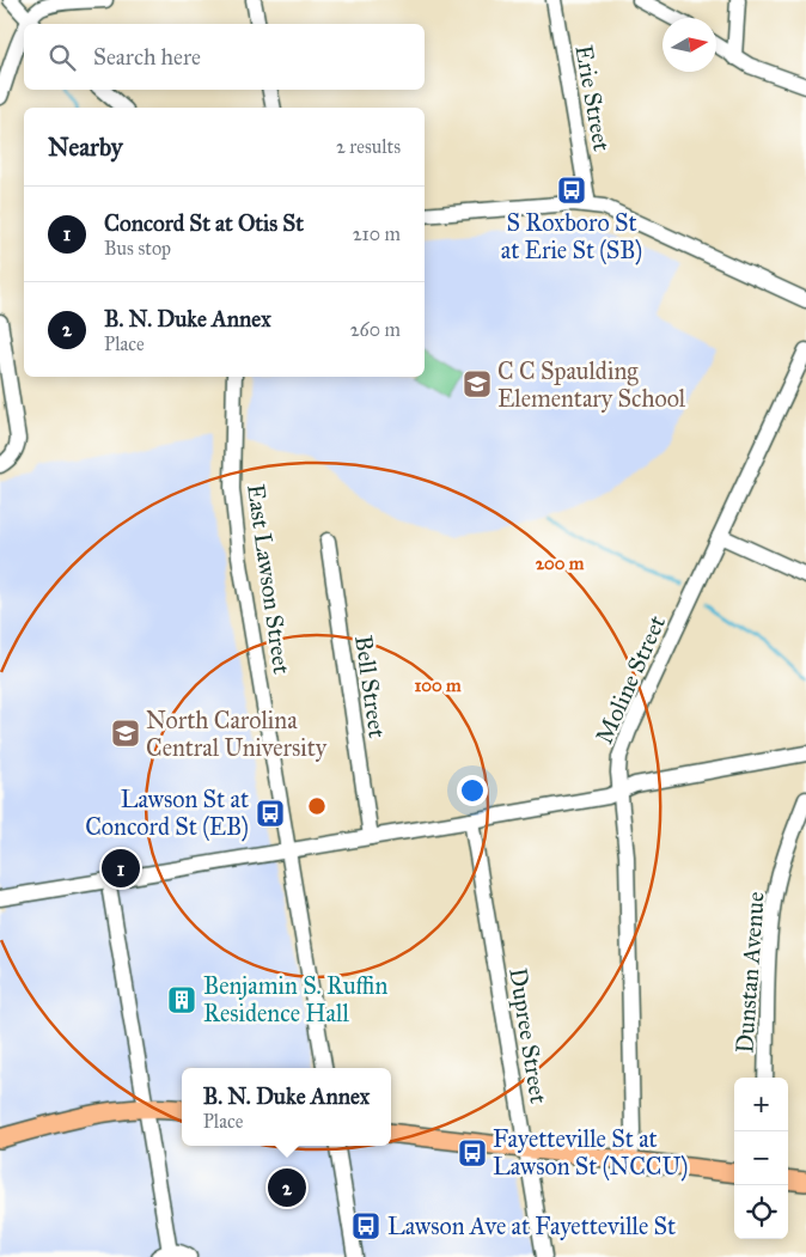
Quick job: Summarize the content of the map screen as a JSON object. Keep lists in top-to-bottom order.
{
  "streets": {
    "street": [
      "Erie Street",
      "East Lawson Street",
      "Moline Street",
      "Bell Street",
      "Dunstan Avenue",
      "Dupree Street"
    ]
  },
  "places": {
    "bus stop": [
      "S Roxboro St at Erie St (SB)",
      "Lawson St at Concord St (EB)",
      "Fayetteville St at Lawson St (NCCU)",
      "Lawson Ave at Fayetteville St"
    ],
    "school or university": ["C C Spaulding Elementary School", "North Carolina Central University"],
    "building": ["Benjamin S. Ruffin Residence Hall"]
  },
  "north": "right",
  "page": {
    "search": "Search here",
    "heading": ["Nearby", "2 results"],
    "list": [
      {
        "mark": "1",
        "name": "Concord St at Otis St",
        "note": "Bus stop",
        "value": "210 m"
      },
      {
        "mark": "2",
        "name": "B. N. Duke Annex",
        "note": "Place",
        "value": "260 m"
      }
    ],
    "pins": ["1", "2"],
    "popup": ["B. N. Duke Annex", "Place"],
    "map_buttons": ["+", "−"]
  },
  "rings": ["200 m", "100 m"]
}
